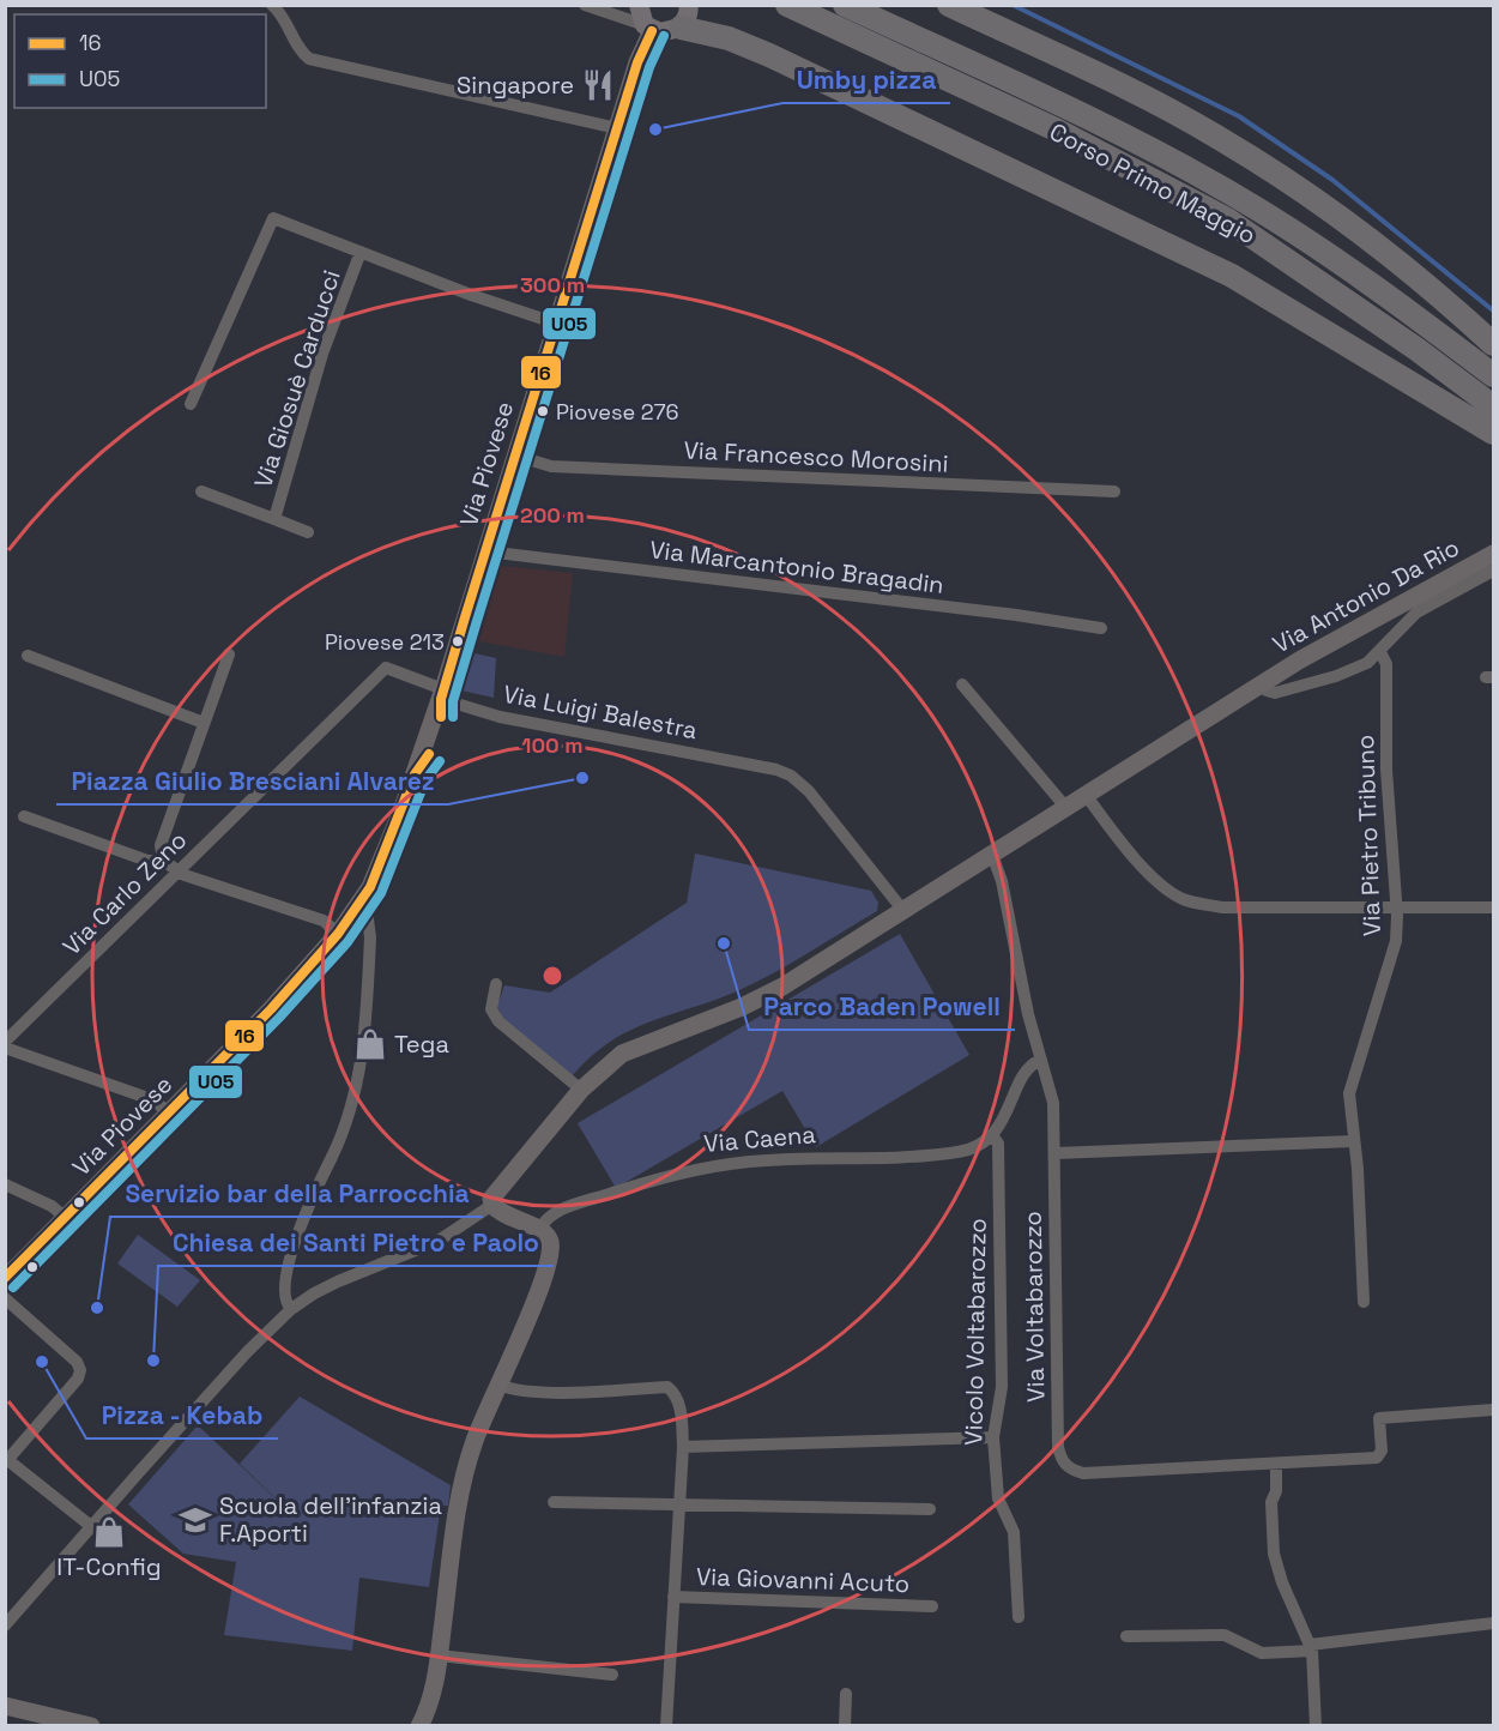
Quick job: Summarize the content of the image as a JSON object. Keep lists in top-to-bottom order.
{
  "streets": {
    "highway": ["Corso Primo Maggio"],
    "street": [
      "Via Giosuè Carducci",
      "Via Francesco Morosini",
      "Via Piovese",
      "Via Marcantonio Bragadin",
      "Via Antonio Da Rio",
      "Via Luigi Balestra",
      "Via Pietro Tribuno",
      "Via Carlo Zeno",
      "Via Caena",
      "Via Voltabarozzo",
      "Vicolo Voltabarozzo",
      "Via Giovanni Acuto"
    ]
  },
  "crossings": [
    ["Via Giosuè Carducci", "Via Piovese"],
    ["Via Francesco Morosini", "Via Piovese"],
    ["Via Piovese", "Via Marcantonio Bragadin"],
    ["Via Piovese", "Via Luigi Balestra"],
    ["Via Piovese", "Via Carlo Zeno"],
    ["Via Antonio Da Rio", "Via Luigi Balestra"],
    ["Via Antonio Da Rio", "Via Pietro Tribuno"],
    ["Via Antonio Da Rio", "Via Voltabarozzo"],
    ["Via Luigi Balestra", "Via Carlo Zeno"],
    ["Via Caena", "Vicolo Voltabarozzo"]
  ],
  "places": {
    "restaurant": ["Singapore"],
    "other": [
      "Umby pizza",
      "Piovese 276",
      "Piovese 213",
      "Piazza Giulio Bresciani Alvarez",
      "Parco Baden Powell",
      "Servizio bar della Parrocchia",
      "Chiesa dei Santi Pietro e Paolo",
      "Pizza - Kebab"
    ],
    "shop": ["Tega", "IT-Config"],
    "school or university": ["Scuola dell'infanzia F.Aporti"]
  },
  "lines": ["transit line 16", "transit line U05"],
  "legend": ["16", "U05"],
  "rings": ["300 m", "200 m", "100 m"]
}
